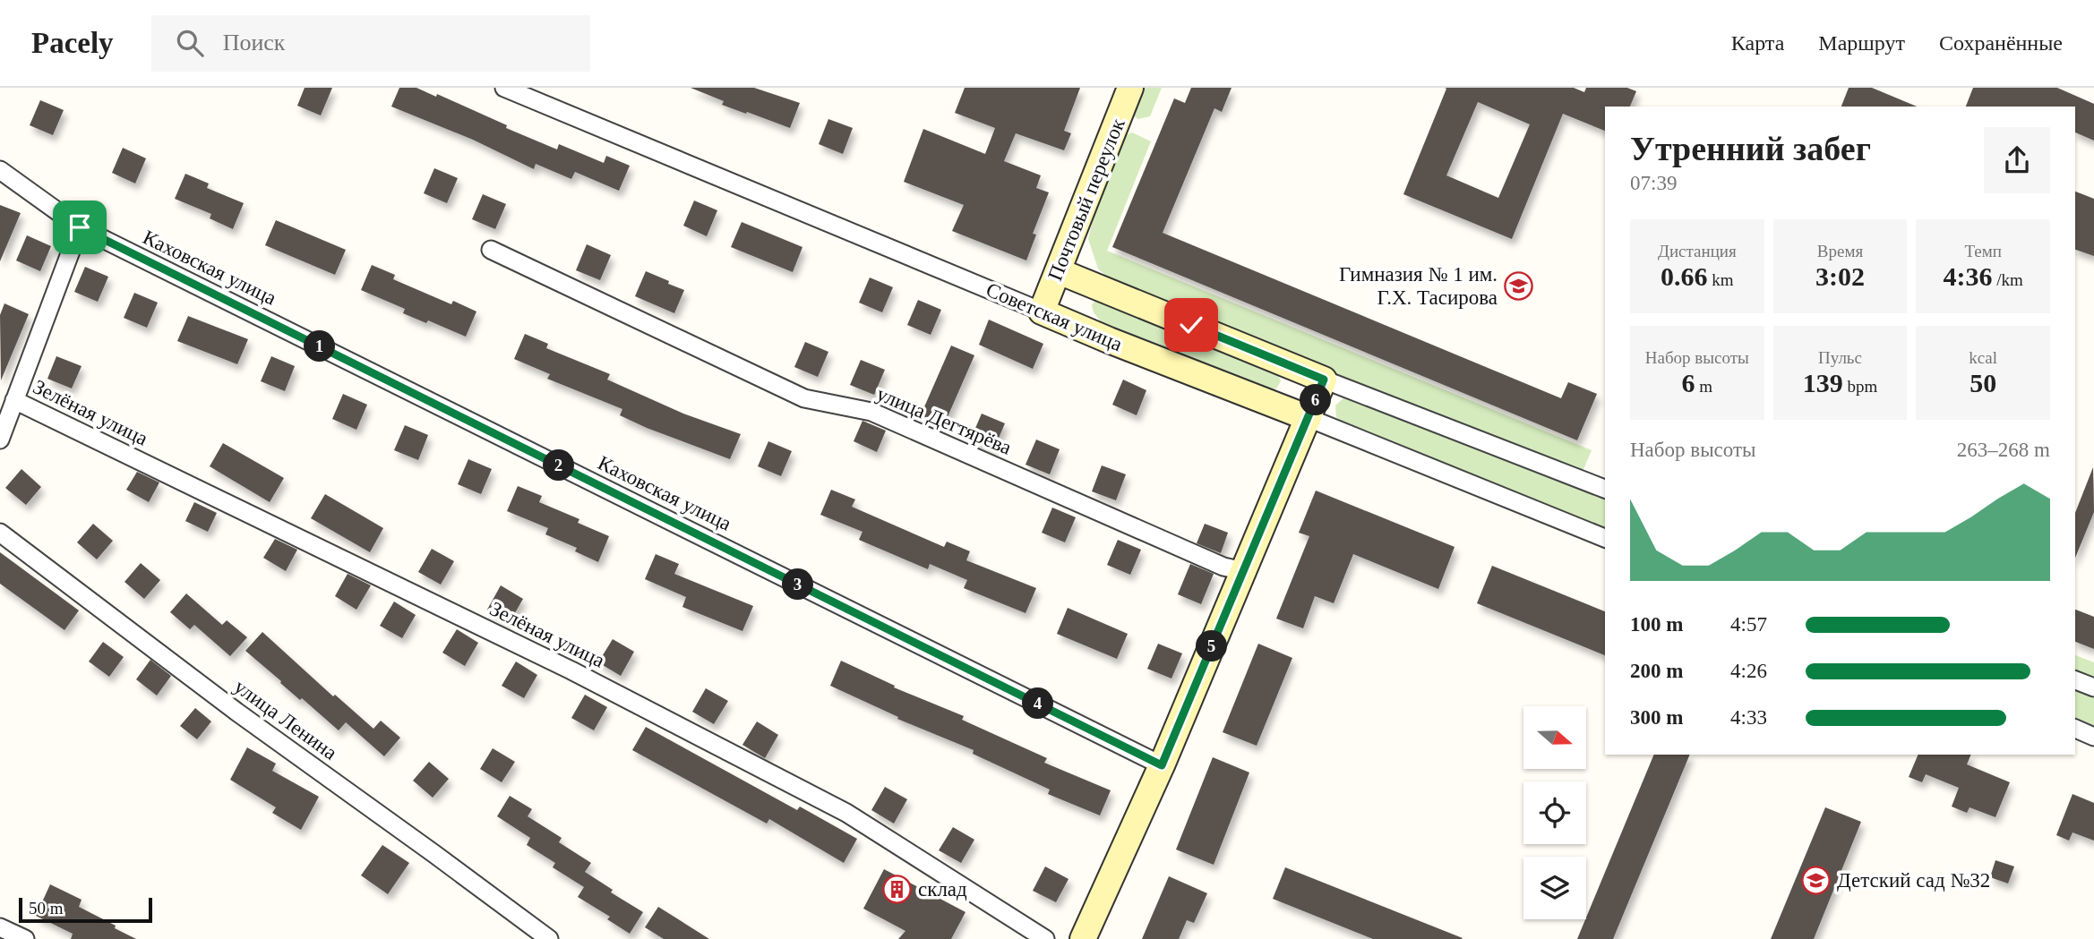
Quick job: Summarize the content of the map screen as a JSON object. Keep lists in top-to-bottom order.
{
  "streets": {
    "main road": ["Почтовый переулок", "Советская улица"],
    "street": [
      "Каховская улица",
      "Зелёная улица",
      "улица Дегтярёва",
      "улица Ленина"
    ]
  },
  "crossings": [
    ["Почтовый переулок", "Советская улица"]
  ],
  "places": {
    "school or university": ["Гимназия № 1 им. Г.Х. Тасирова", "Детский сад №32"],
    "building": ["склад"]
  },
  "scale_bar": "50 m",
  "north": "right",
  "page": {
    "header": "Pacely",
    "search": "Поиск",
    "nav": ["Карта", "Маршрут", "Сохранённые"],
    "heading": ["Утренний забег", "07:39"],
    "stats": [
      ["Дистанция", "0.66 km"],
      ["Время", "3:02"],
      ["Темп", "4:36 /km"],
      ["Набор высоты", "6 m"],
      ["Пульс", "139 bpm"],
      ["kcal", "50"]
    ],
    "pins": [
      "1",
      "6",
      "2",
      "3",
      "5",
      "4"
    ],
    "chart": ["Набор высоты", "263–268 m"],
    "list": [
      {
        "name": "100 m",
        "note": "4:57"
      },
      {
        "name": "200 m",
        "note": "4:26"
      },
      {
        "name": "300 m",
        "note": "4:33"
      }
    ],
    "scale": "50 m"
  }
}
